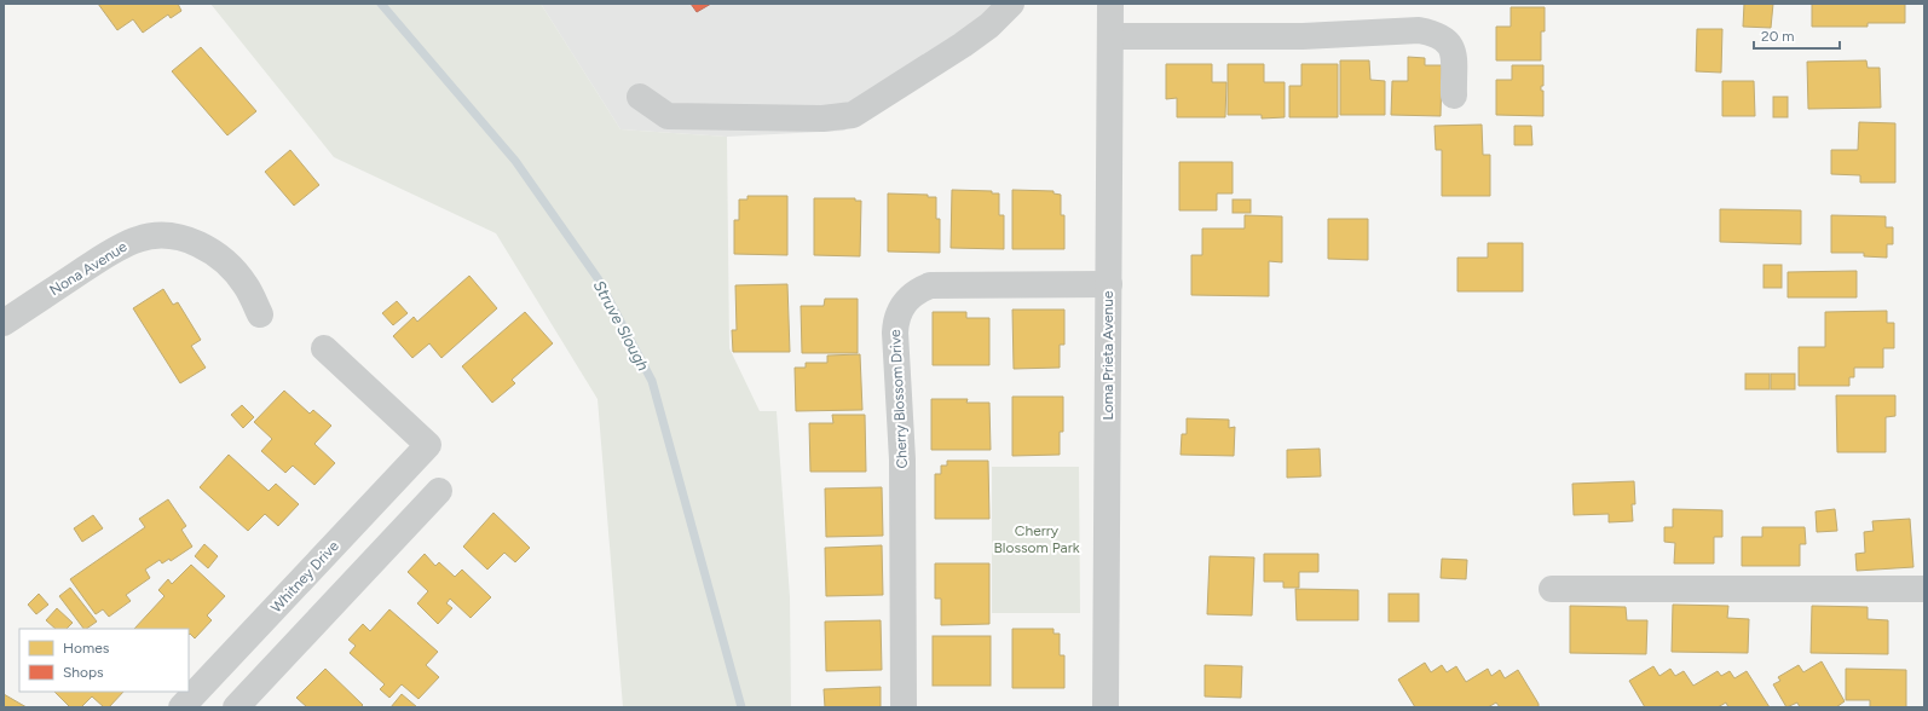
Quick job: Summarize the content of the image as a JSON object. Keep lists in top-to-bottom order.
{
  "streets": {
    "street": [
      "Nona Avenue",
      "Loma Prieta Avenue",
      "Cherry Blossom Drive",
      "Whitney Drive"
    ]
  },
  "crossings": [
    ["Loma Prieta Avenue", "Cherry Blossom Drive"]
  ],
  "water": ["Struve Slough"],
  "parks": ["Cherry Blossom Park"],
  "legend": ["Homes", "Shops"],
  "scale_bar": "20 m"
}
